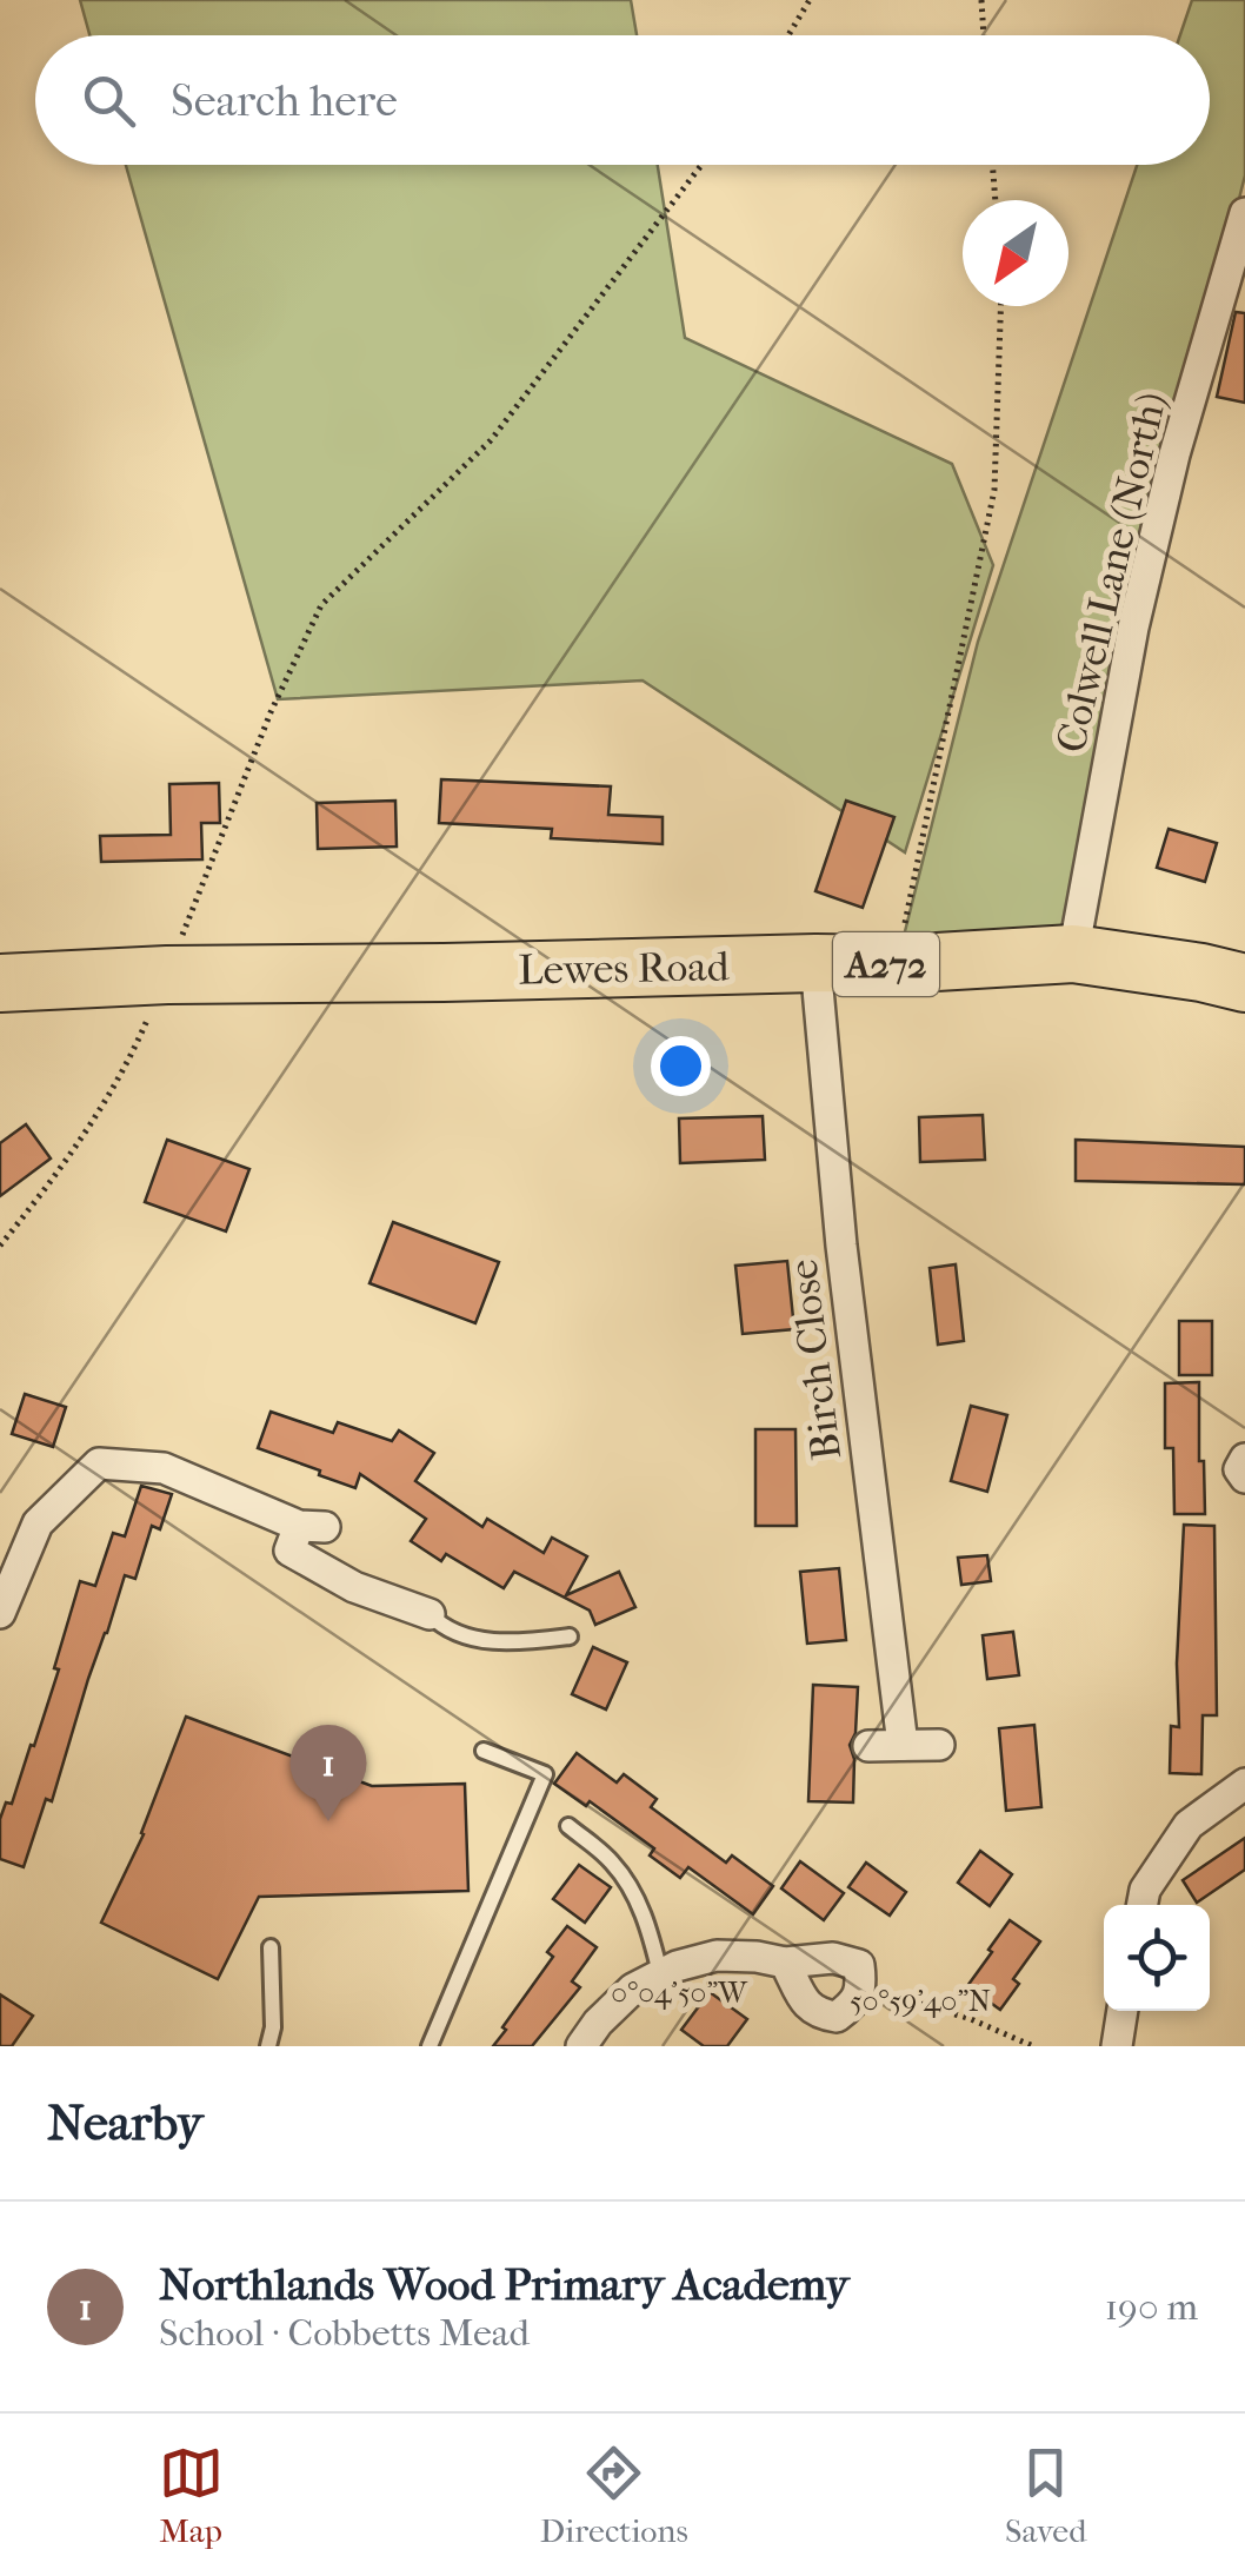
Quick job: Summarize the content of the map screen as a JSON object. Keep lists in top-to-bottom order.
{
  "streets": {
    "highway": ["A272", "Lewes Road"],
    "street": ["Colwell Lane (North)", "Birch Close"]
  },
  "crossings": [
    ["Colwell Lane (North)", "Lewes Road"],
    ["Lewes Road", "Birch Close"]
  ],
  "north": "bottom left",
  "page": {
    "search": "Search here",
    "pins": "1",
    "heading": "Nearby",
    "list": [
      {
        "mark": "1",
        "name": "Northlands Wood Primary Academy",
        "note": "School · Cobbetts Mead",
        "value": "190 m"
      }
    ],
    "nav": ["Map", "Directions", "Saved"]
  },
  "coordinates": ["0°04'50\"W", "50°59'40\"N"]
}
